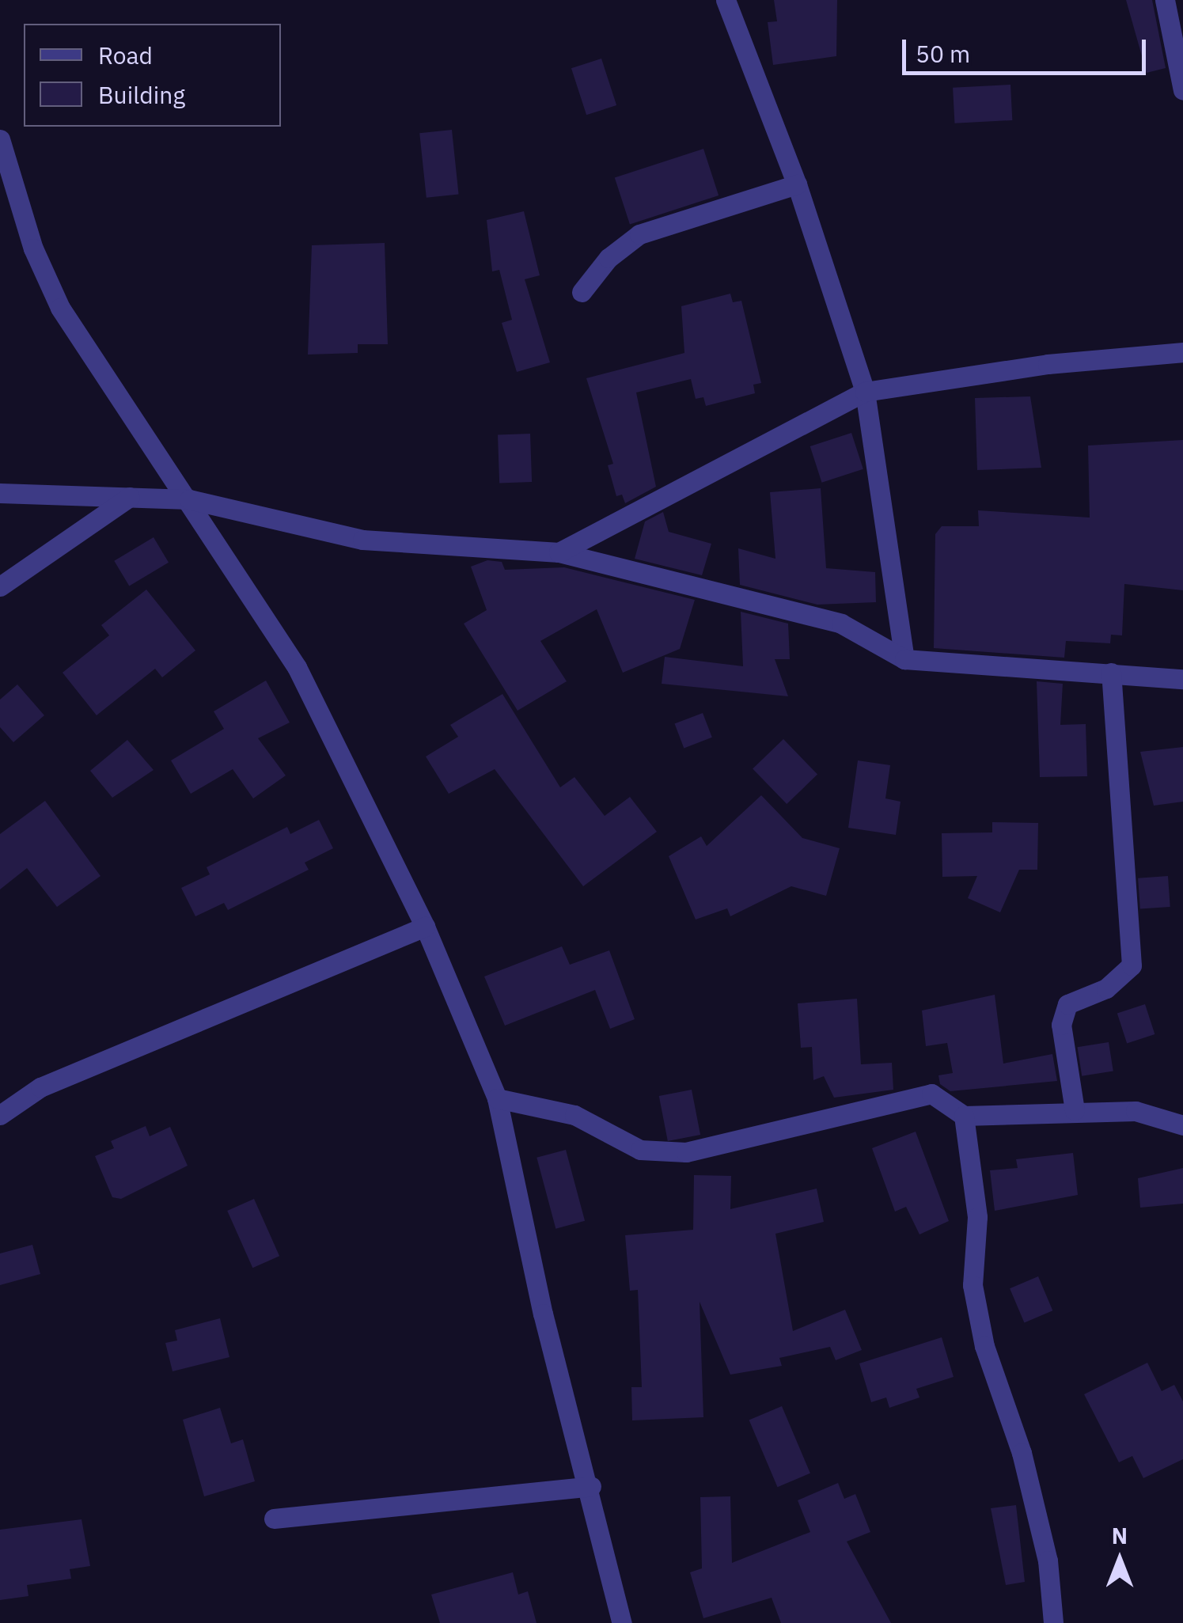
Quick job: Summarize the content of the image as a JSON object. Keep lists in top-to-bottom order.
{
  "legend": ["Road", "Building"],
  "scale_bar": "50 m",
  "north": "top"
}
